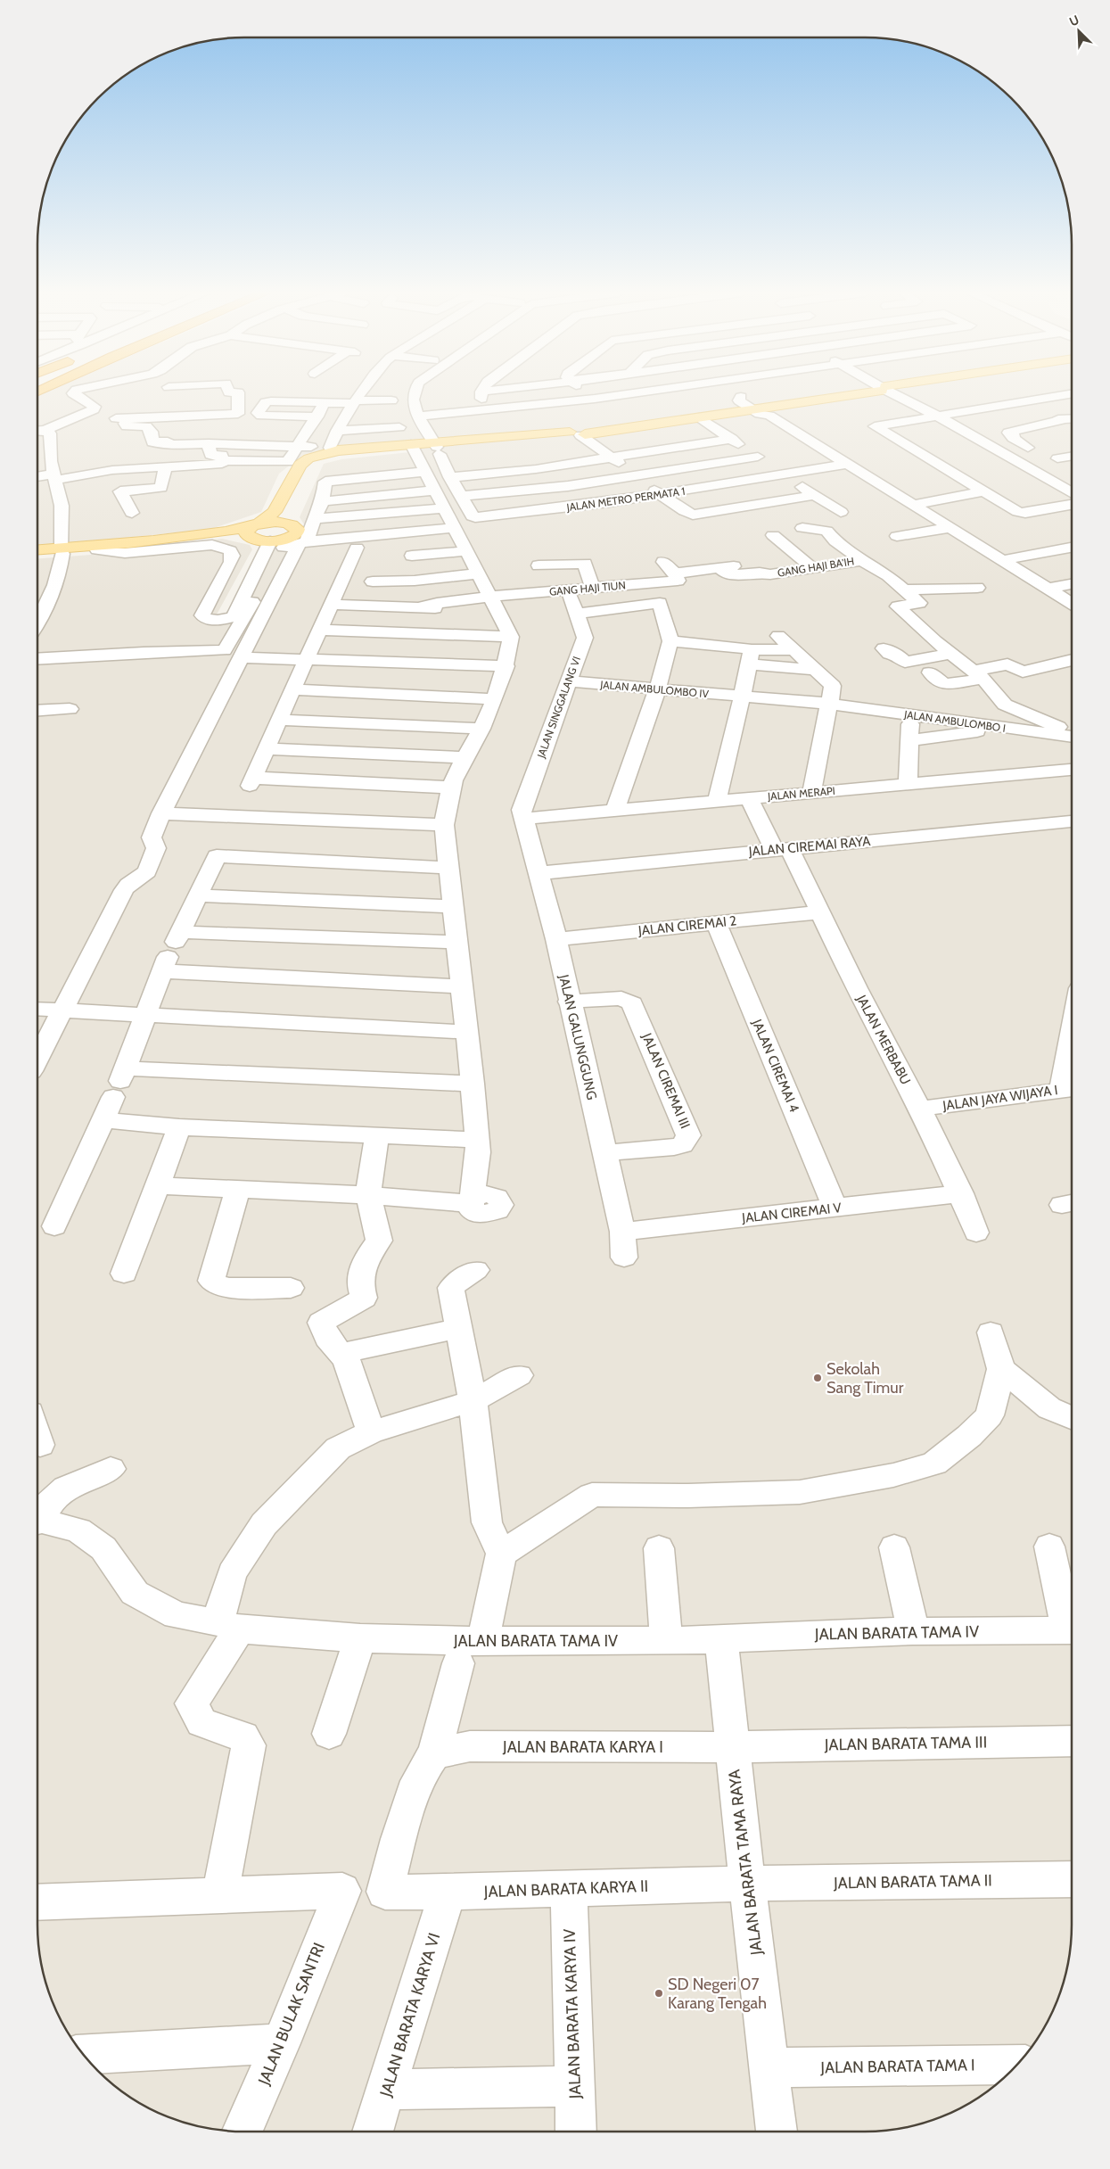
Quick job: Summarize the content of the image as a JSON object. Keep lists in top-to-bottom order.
{
  "streets": {
    "street": [
      "JALAN METRO PERMATA 1",
      "GANG HAJI BA'IH",
      "GANG HAJI TIUN",
      "JALAN AMBULOMBO IV",
      "JALAN SINGGALANG VI",
      "JALAN AMBULOMBO I",
      "JALAN MERAPI",
      "JALAN CIREMAI RAYA",
      "JALAN CIREMAI 2",
      "JALAN GALUNGGUNG",
      "JALAN MERBABU",
      "JALAN CIREMAI 4",
      "JALAN CIREMAI III",
      "JALAN JAYA WIJAYA I",
      "JALAN CIREMAI V",
      "JALAN BARATA TAMA IV",
      "JALAN BARATA TAMA III",
      "JALAN BARATA KARYA I",
      "JALAN BARATA TAMA RAYA",
      "JALAN BARATA TAMA II",
      "JALAN BARATA KARYA II",
      "JALAN BULAK SANTRI",
      "JALAN BARATA KARYA IV",
      "JALAN BARATA KARYA VI",
      "JALAN BARATA TAMA I"
    ]
  },
  "crossings": [
    ["JALAN AMBULOMBO IV", "JALAN SINGGALANG VI"],
    ["JALAN AMBULOMBO IV", "JALAN AMBULOMBO I"],
    ["JALAN SINGGALANG VI", "JALAN MERAPI"],
    ["JALAN SINGGALANG VI", "JALAN GALUNGGUNG"],
    ["JALAN MERAPI", "JALAN GALUNGGUNG"],
    ["JALAN CIREMAI RAYA", "JALAN GALUNGGUNG"],
    ["JALAN CIREMAI RAYA", "JALAN MERBABU"],
    ["JALAN CIREMAI 2", "JALAN GALUNGGUNG"],
    ["JALAN CIREMAI 2", "JALAN MERBABU"],
    ["JALAN CIREMAI 2", "JALAN CIREMAI 4"],
    ["JALAN GALUNGGUNG", "JALAN CIREMAI III"],
    ["JALAN GALUNGGUNG", "JALAN CIREMAI V"],
    ["JALAN MERBABU", "JALAN JAYA WIJAYA I"],
    ["JALAN MERBABU", "JALAN CIREMAI V"],
    ["JALAN CIREMAI 4", "JALAN CIREMAI V"],
    ["JALAN BARATA TAMA IV", "JALAN BARATA TAMA RAYA"],
    ["JALAN BARATA TAMA III", "JALAN BARATA KARYA I"],
    ["JALAN BARATA TAMA III", "JALAN BARATA TAMA RAYA"],
    ["JALAN BARATA KARYA I", "JALAN BARATA TAMA RAYA"],
    ["JALAN BARATA KARYA I", "JALAN BARATA KARYA II"],
    ["JALAN BARATA TAMA RAYA", "JALAN BARATA TAMA II"],
    ["JALAN BARATA TAMA RAYA", "JALAN BARATA KARYA II"],
    ["JALAN BARATA TAMA RAYA", "JALAN BARATA TAMA I"],
    ["JALAN BARATA TAMA II", "JALAN BARATA KARYA II"],
    ["JALAN BARATA KARYA II", "JALAN BARATA KARYA IV"],
    ["JALAN BARATA KARYA II", "JALAN BARATA KARYA VI"]
  ],
  "places": ["Sekolah Sang Timur", "SD Negeri 07 Karang Tengah"],
  "north": "top left"
}
